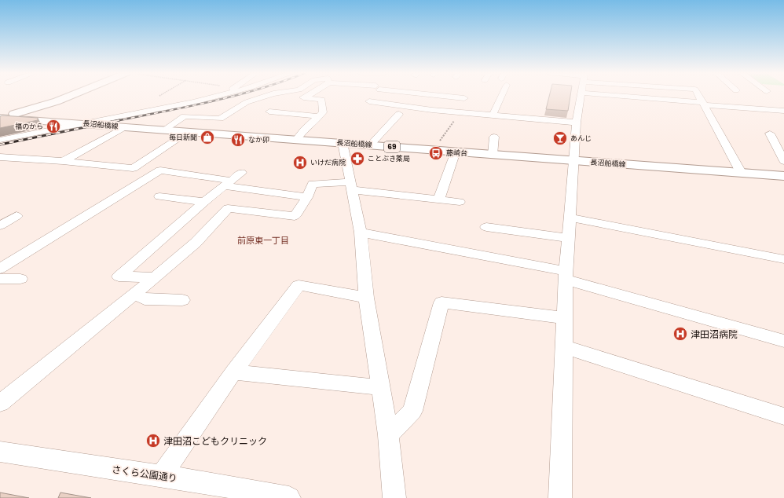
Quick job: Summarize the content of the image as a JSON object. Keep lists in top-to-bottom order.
{
  "streets": {
    "main road": ["長沼船橋線", "69"],
    "street": ["さくら公園通り"]
  },
  "districts": ["前原東一丁目"],
  "places": {
    "restaurant": ["福のから", "なか卯"],
    "shop": ["毎日新聞"],
    "bar": ["あんじ"],
    "bus stop": ["藤崎台"],
    "pharmacy": ["ことぶき薬局"],
    "hospital": ["いけだ病院", "津田沼病院", "津田沼こどもクリニック"]
  }
}
